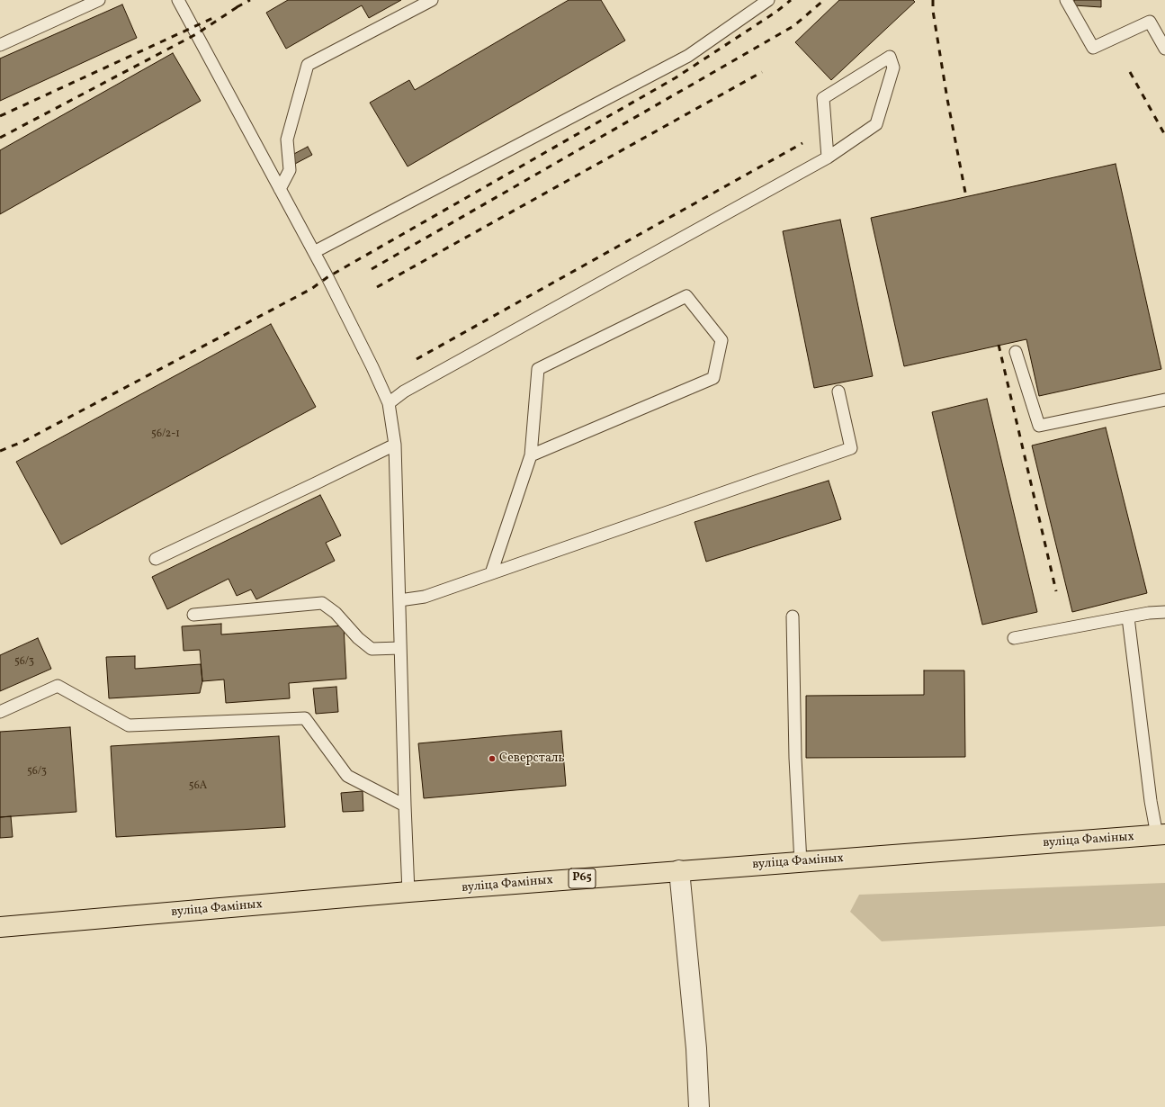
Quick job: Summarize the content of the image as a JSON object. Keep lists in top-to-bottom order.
{
  "streets": {
    "main road": ["вуліца Фаміных", "Р65"]
  },
  "places": ["Северсталь"],
  "house_numbers": [
    "56/2-1",
    "56/3",
    "56/3",
    "56А"
  ]
}
